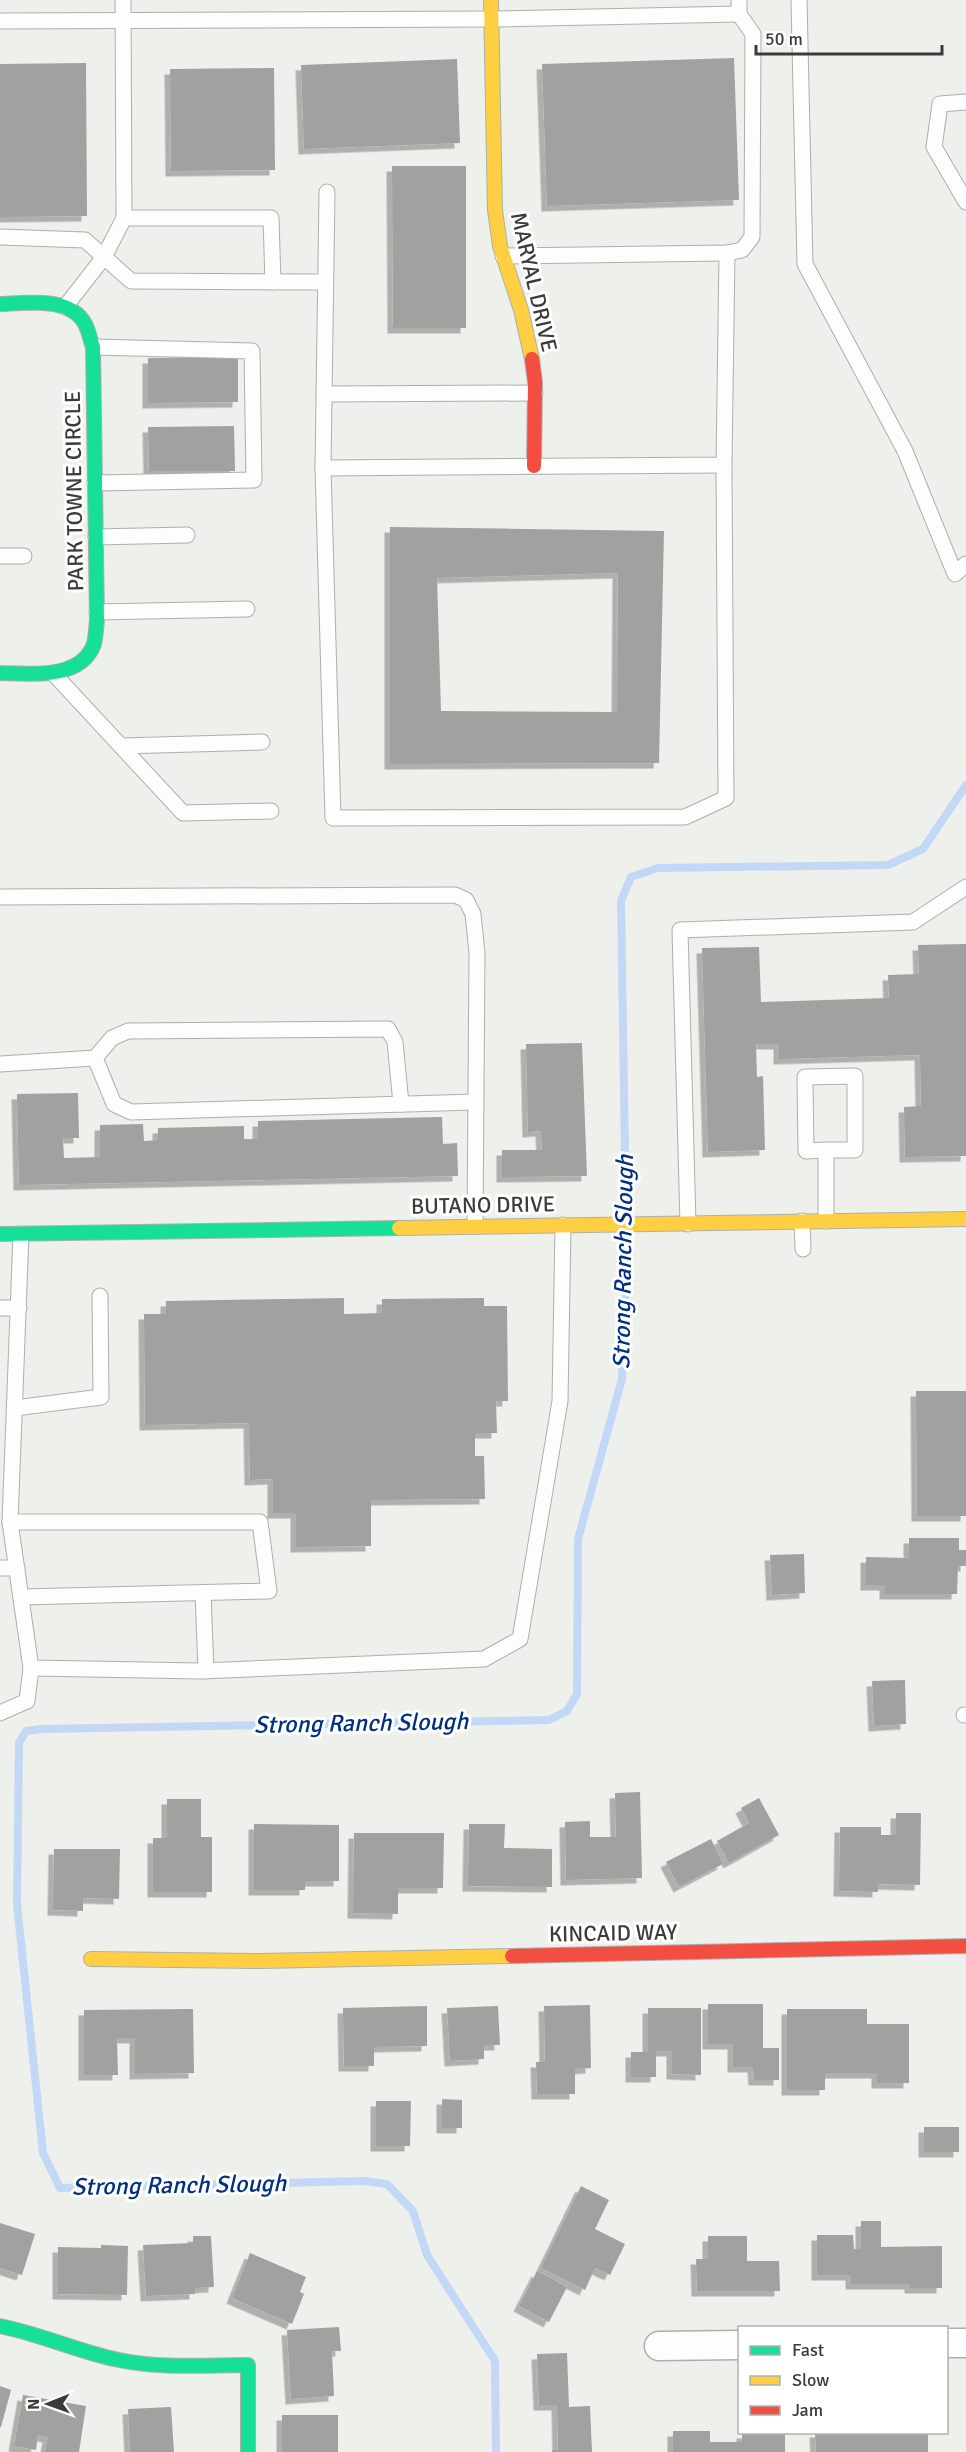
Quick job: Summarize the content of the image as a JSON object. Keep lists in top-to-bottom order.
{
  "streets": {
    "street": [
      "MARYAL DRIVE",
      "PARK TOWNE CIRCLE",
      "BUTANO DRIVE",
      "KINCAID WAY"
    ]
  },
  "water": ["Strong Ranch Slough"],
  "legend": ["Fast", "Slow", "Jam"],
  "scale_bar": "50 m",
  "north": "left"
}
